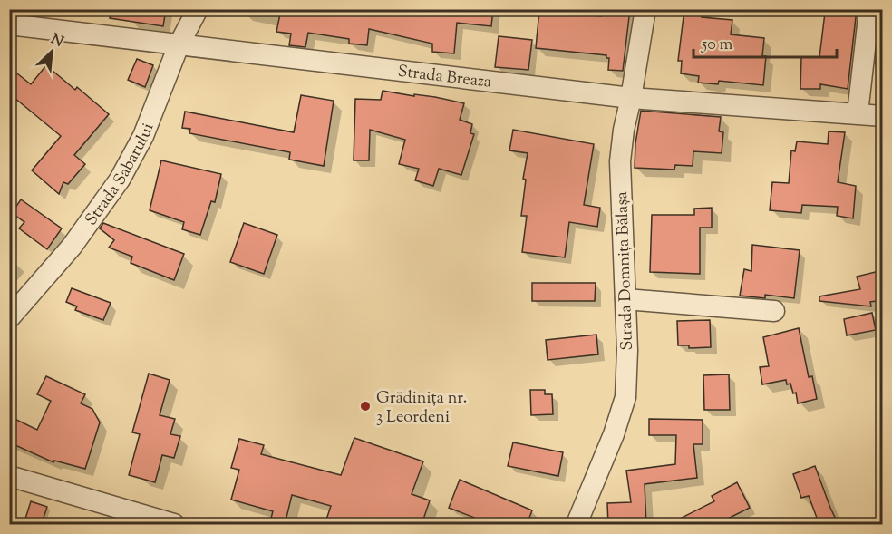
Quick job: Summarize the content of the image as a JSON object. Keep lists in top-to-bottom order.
{
  "streets": {
    "street": ["Strada Breaza", "Strada Sabarului", "Strada Domnița Bălașa"]
  },
  "crossings": [
    ["Strada Breaza", "Strada Sabarului"],
    ["Strada Breaza", "Strada Domnița Bălașa"]
  ],
  "places": ["Grădinița nr. 3 Leordeni"],
  "scale_bar": "50 m",
  "north": "top right"
}
